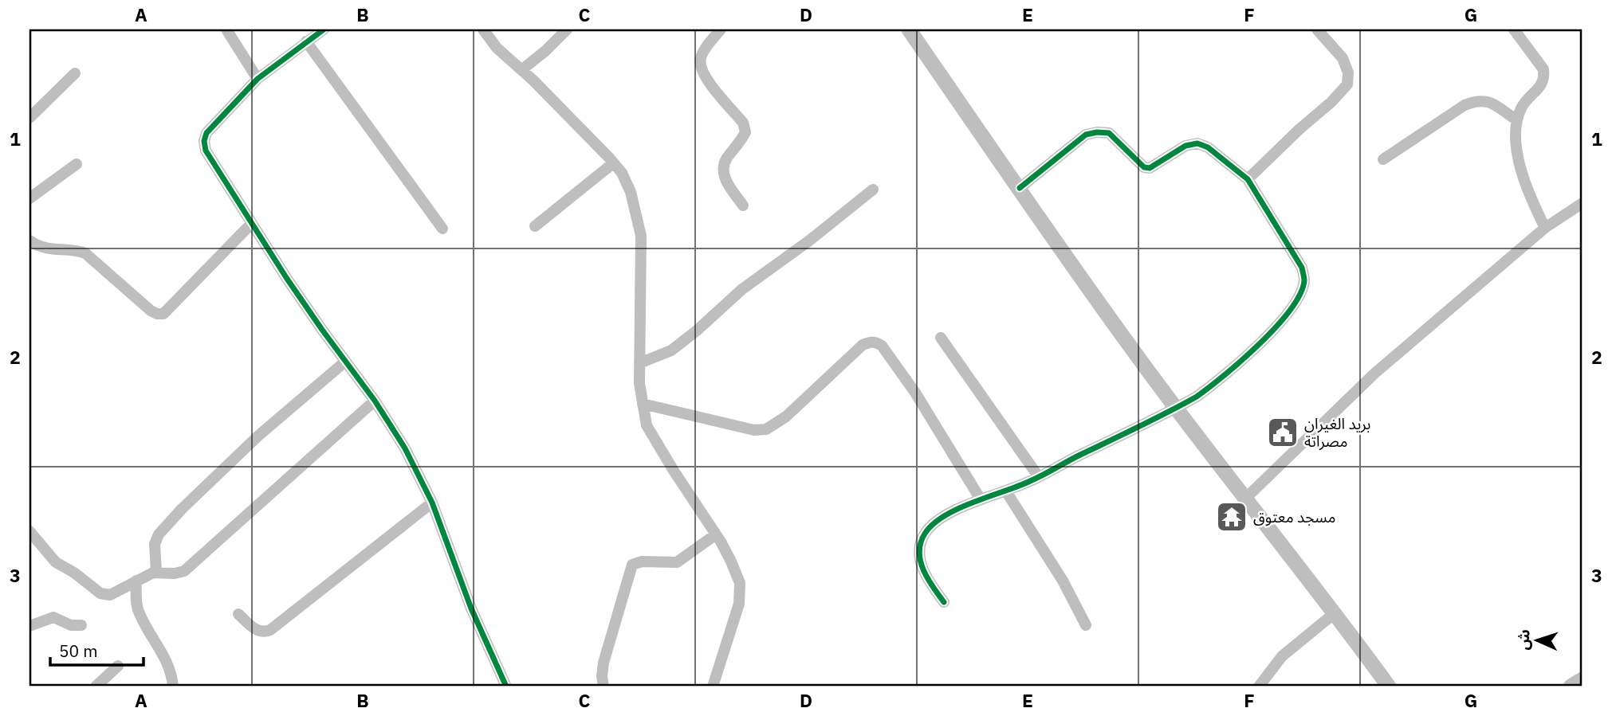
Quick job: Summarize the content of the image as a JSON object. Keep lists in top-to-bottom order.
{
  "places": {
    "public building": ["بريد الغيران مصراتة"],
    "temple": ["مسجد معتوق"]
  },
  "scale_bar": "50 m",
  "north": "left",
  "grid": {
    "columns": [
      "A",
      "B",
      "C",
      "D",
      "E",
      "F",
      "G"
    ],
    "rows": ["1", "2", "3"]
  }
}
